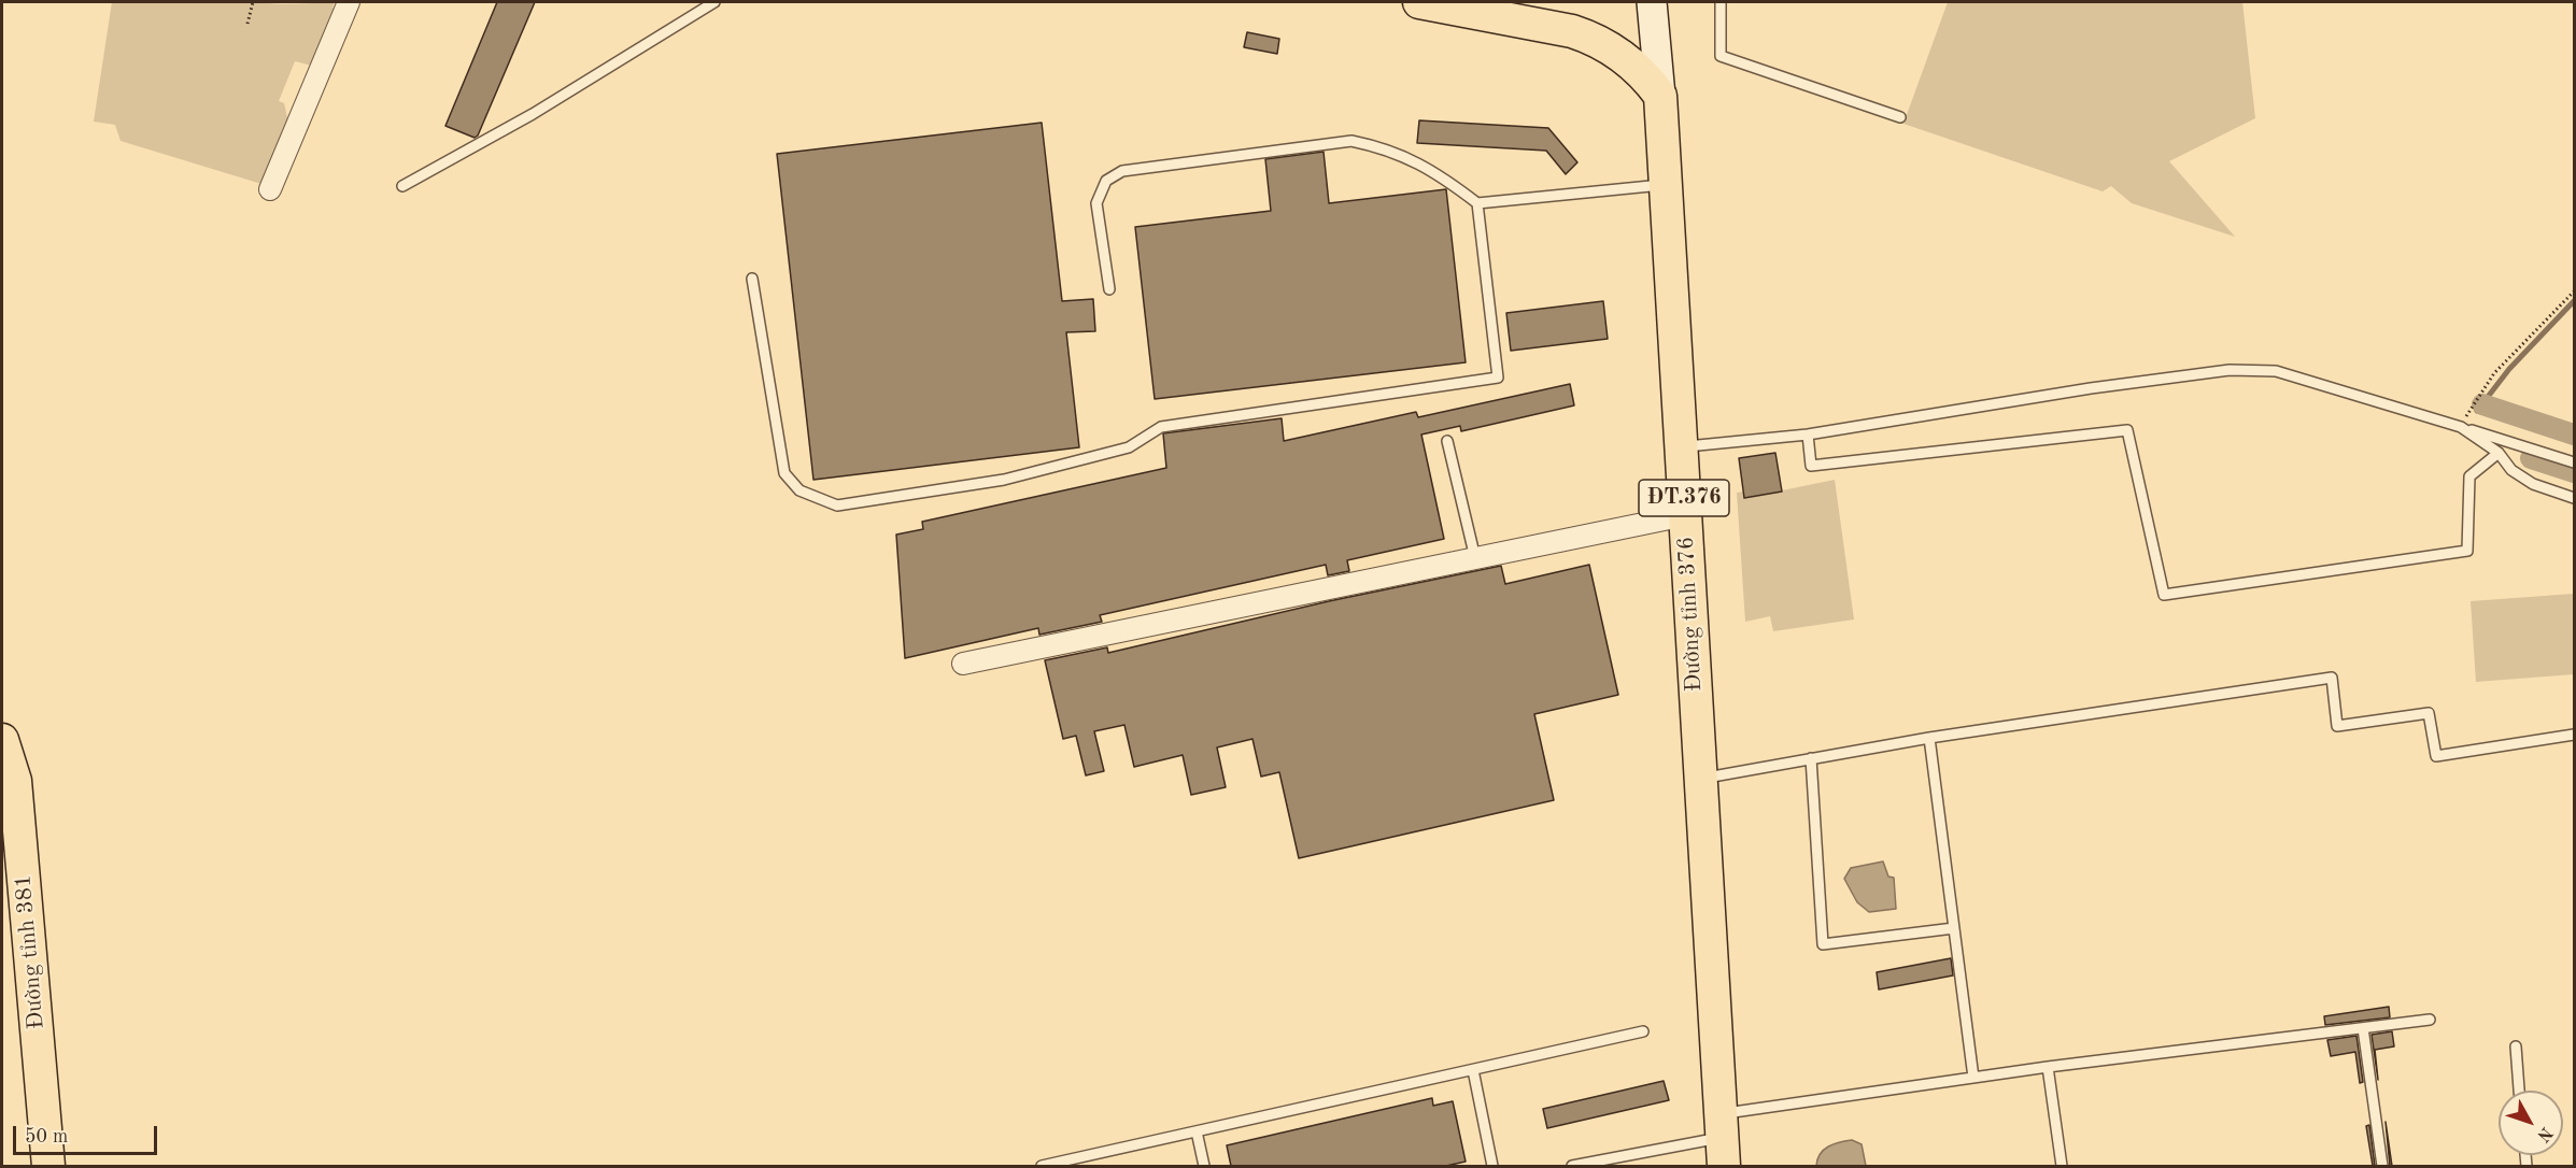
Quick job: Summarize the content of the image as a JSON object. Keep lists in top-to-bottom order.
{
  "streets": {
    "main road": ["ĐT.376", "Đường tỉnh 376", "Đường tỉnh 381"]
  },
  "scale_bar": "50 m",
  "north": "bottom right"
}
